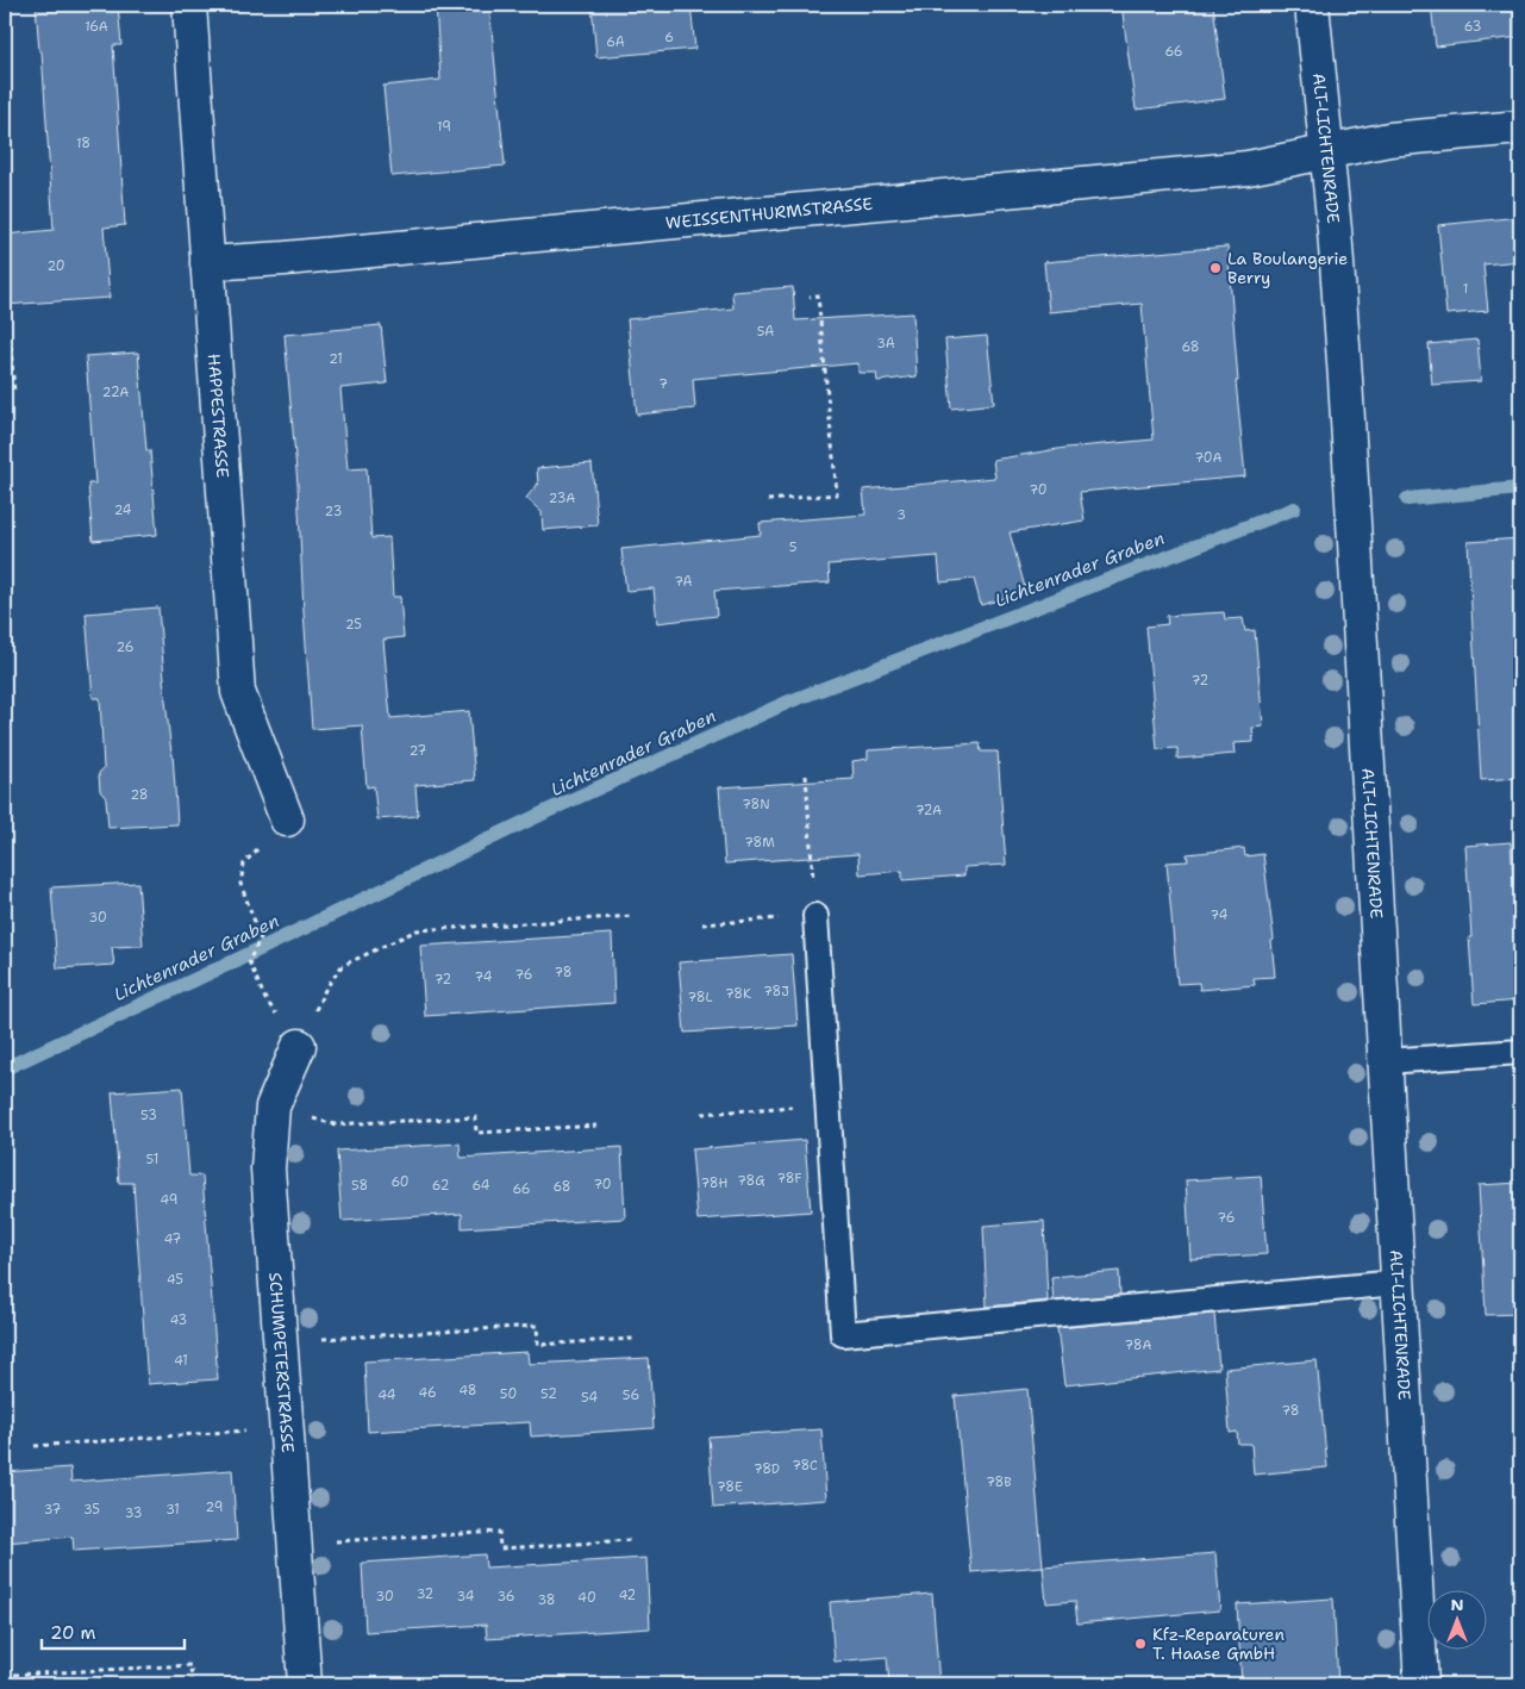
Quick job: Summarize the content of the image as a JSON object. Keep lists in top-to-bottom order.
{
  "streets": {
    "street": [
      "ALT-LICHTENRADE",
      "WEISSENTHURMSTRASSE",
      "HAPPESTRASSE",
      "SCHUMPETERSTRASSE"
    ]
  },
  "crossings": [
    ["ALT-LICHTENRADE", "WEISSENTHURMSTRASSE"],
    ["WEISSENTHURMSTRASSE", "HAPPESTRASSE"]
  ],
  "water": ["Lichtenrader Graben"],
  "places": ["La Boulangerie Berry", "Kfz-Reparaturen T. Haase GmbH"],
  "house_numbers": [
    "16A",
    "63",
    "6",
    "6A",
    "66",
    "19",
    "18",
    "20",
    "1",
    "5A",
    "3A",
    "68",
    "21",
    "7",
    "22A",
    "70A",
    "70",
    "23A",
    "24",
    "23",
    "3",
    "5",
    "7A",
    "25",
    "26",
    "72",
    "27",
    "28",
    "78N",
    "72A",
    "78M",
    "74",
    "30",
    "78",
    "76",
    "74",
    "72",
    "78J",
    "78K",
    "78L",
    "53",
    "51",
    "78F",
    "78G",
    "60",
    "78H",
    "70",
    "58",
    "62",
    "64",
    "68",
    "66",
    "49",
    "76",
    "47",
    "45",
    "43",
    "78A",
    "41",
    "48",
    "46",
    "50",
    "52",
    "44",
    "56",
    "54",
    "78",
    "78C",
    "78D",
    "78B",
    "78E",
    "29",
    "37",
    "35",
    "31",
    "33",
    "32",
    "42",
    "30",
    "34",
    "36",
    "40",
    "38"
  ],
  "scale_bar": "20 m",
  "north": "top"
}
